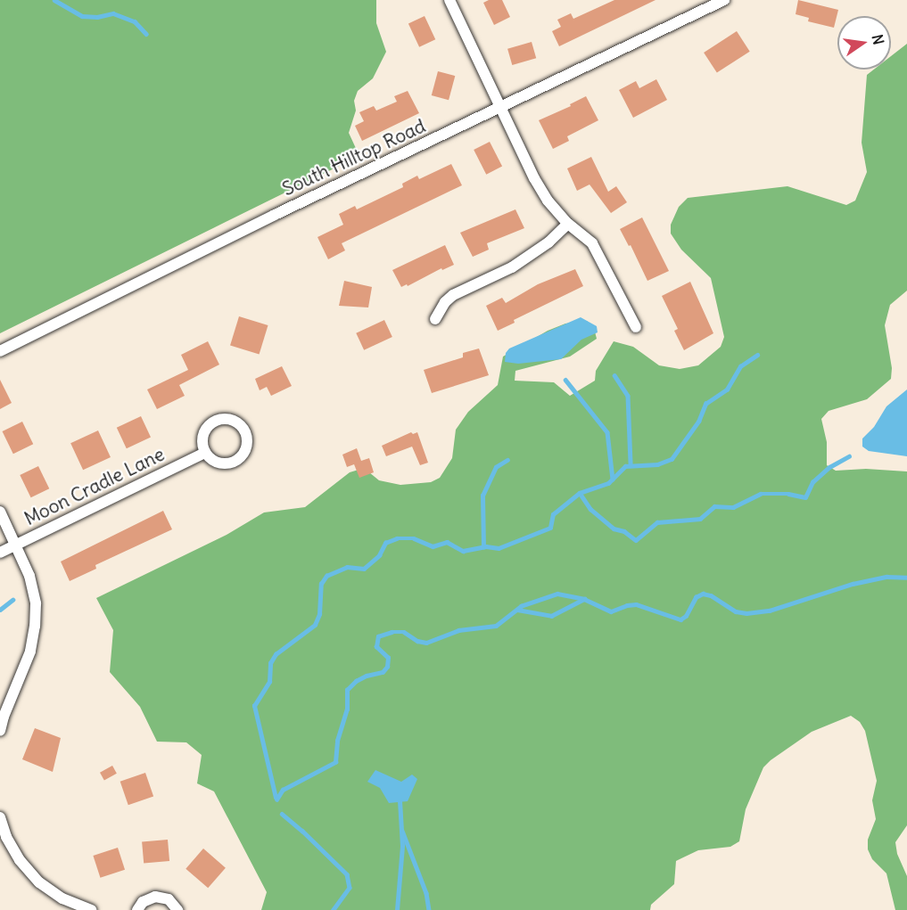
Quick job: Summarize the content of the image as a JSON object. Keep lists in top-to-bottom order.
{
  "streets": {
    "street": ["South Hilltop Road", "Moon Cradle Lane"]
  },
  "north": "right"
}
